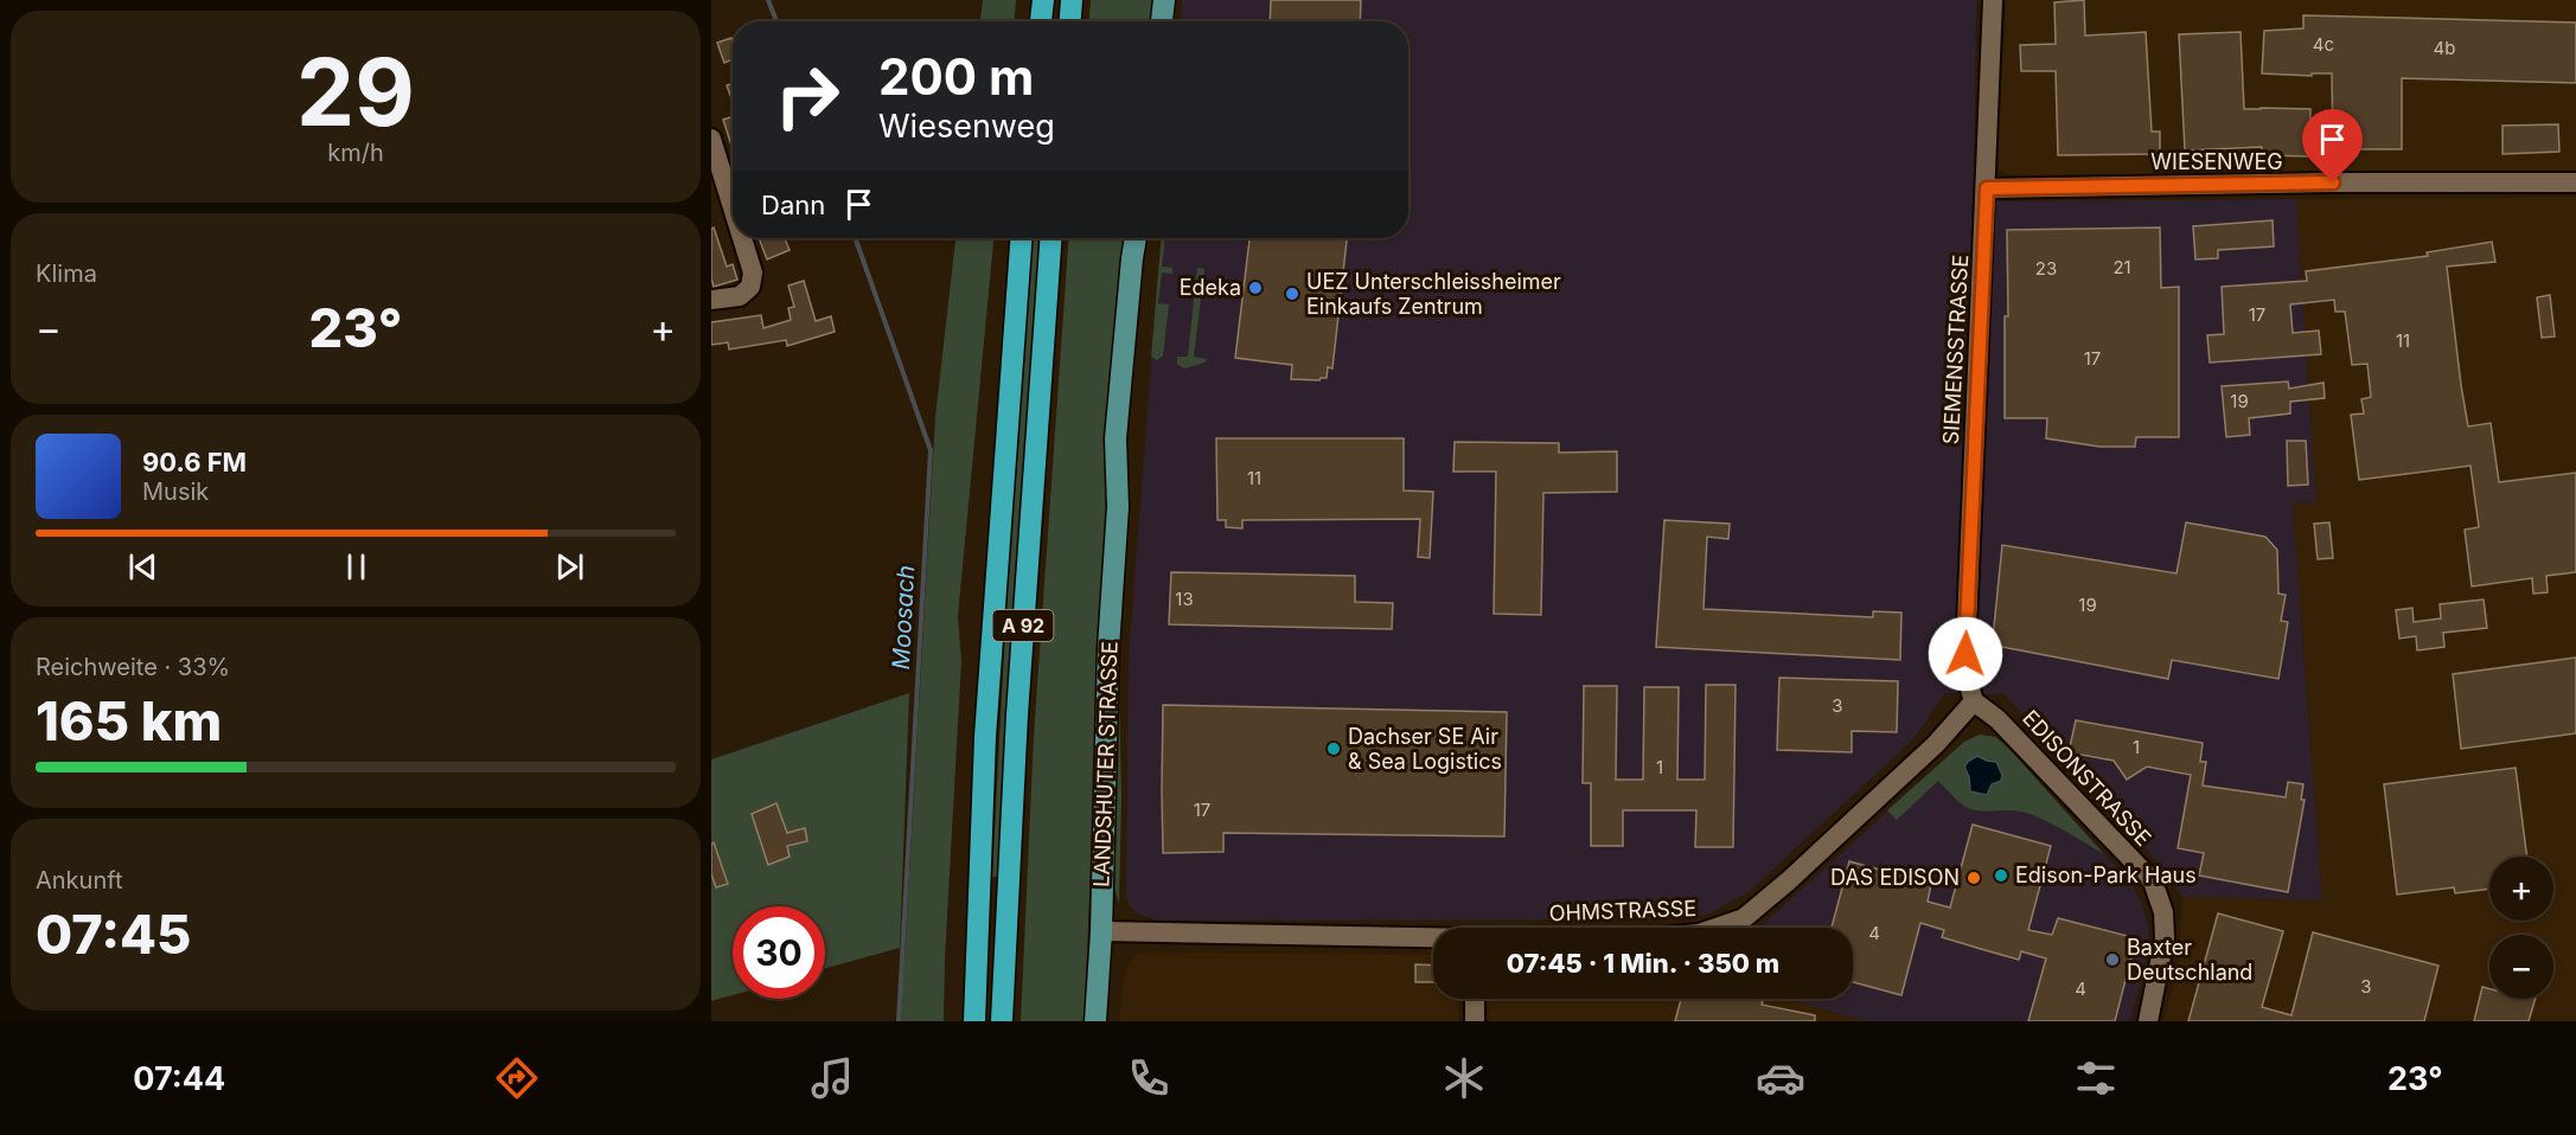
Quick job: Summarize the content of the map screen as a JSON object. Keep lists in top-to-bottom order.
{
  "streets": {
    "highway": ["A 92"],
    "main road": ["LANDSHUTER STRASSE"],
    "street": [
      "WIESENWEG",
      "SIEMENSSTRASSE",
      "EDISONSTRASSE",
      "OHMSTRASSE"
    ]
  },
  "crossings": [
    ["WIESENWEG", "SIEMENSSTRASSE"],
    ["SIEMENSSTRASSE", "EDISONSTRASSE"],
    ["SIEMENSSTRASSE", "OHMSTRASSE"],
    ["LANDSHUTER STRASSE", "OHMSTRASSE"],
    ["EDISONSTRASSE", "OHMSTRASSE"]
  ],
  "water": ["Moosach"],
  "places": [
    "Edeka",
    "UEZ Unterschleissheimer Einkaufs Zentrum",
    "Dachser SE Air & Sea Logistics",
    "Edison-Park Haus",
    "DAS EDISON",
    "Baxter Deutschland"
  ],
  "house_numbers": [
    "4c",
    "4b",
    "21",
    "23",
    "17",
    "11",
    "17",
    "19",
    "11",
    "13",
    "19",
    "3",
    "1",
    "1",
    "17",
    "4",
    "3",
    "4"
  ],
  "page": {
    "tile": [
      ["29", "km/h"],
      "Klima",
      ["Reichweite · 33%", "165 km"],
      ["Ankunft", "07:45"]
    ],
    "turn": ["200 m", "Wiesenweg"],
    "then": "Dann",
    "heat": ["−", "23°", "+"],
    "song": ["90.6 FM", "Musik"],
    "map_buttons": ["+", "−"],
    "limit": "30",
    "trip": "07:45 · 1 Min. · 350 m",
    "tabs": ["07:44", "23°"]
  }
}
